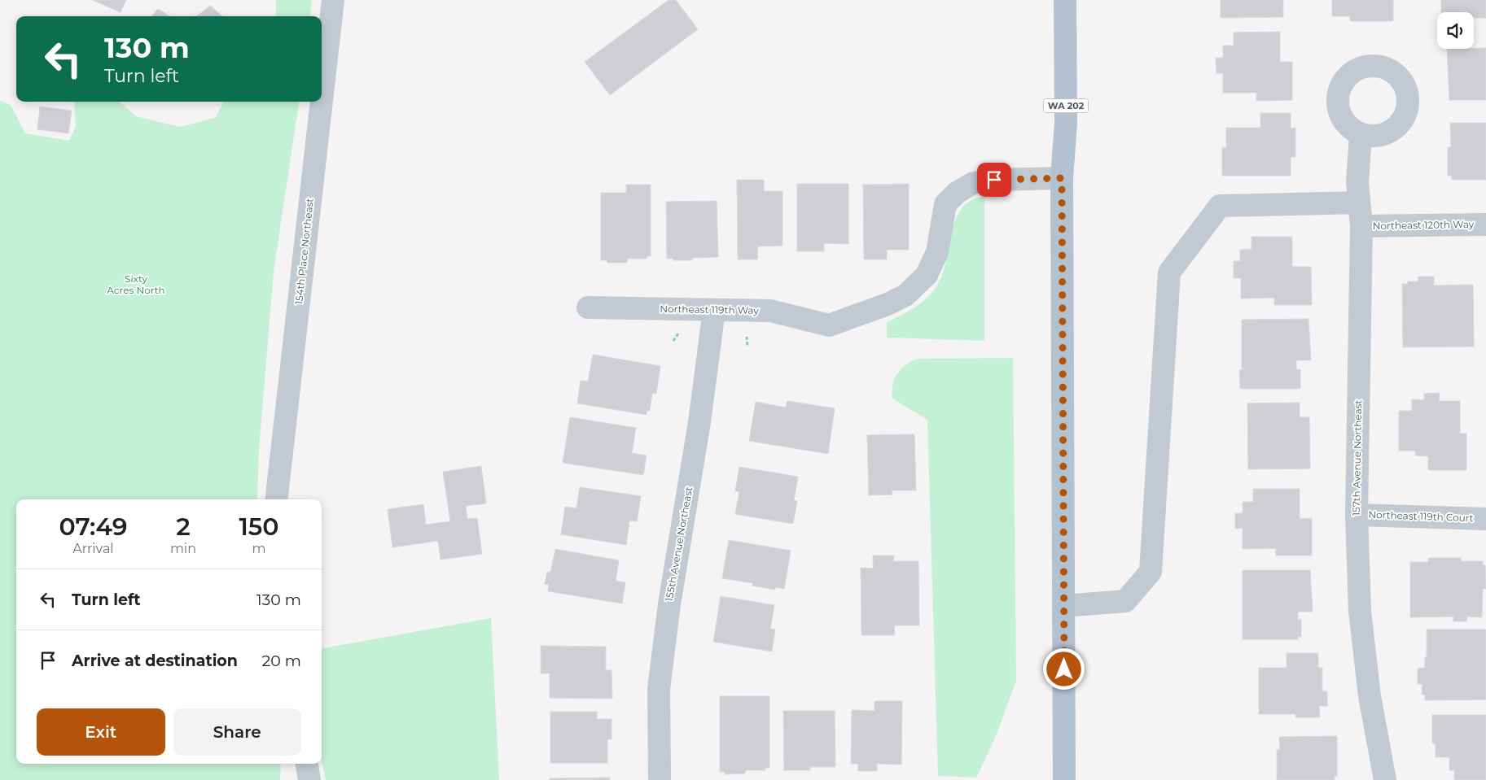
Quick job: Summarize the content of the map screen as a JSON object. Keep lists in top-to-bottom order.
{
  "streets": {
    "main road": ["WA 202"],
    "street": [
      "Northeast 120th Way",
      "154th Place Northeast",
      "Northeast 119th Way",
      "157th Avenue Northeast",
      "Northeast 119th Court",
      "155th Avenue Northeast"
    ]
  },
  "crossings": [
    ["WA 202", "Northeast 119th Way"],
    ["Northeast 120th Way", "157th Avenue Northeast"],
    ["Northeast 119th Way", "155th Avenue Northeast"],
    ["157th Avenue Northeast", "Northeast 119th Court"]
  ],
  "parks": ["Sixty Acres North"],
  "page": {
    "turn": ["130 m", "Turn left"],
    "eta": [
      "07:49",
      "Arrival",
      "2",
      "min",
      "150",
      "m"
    ],
    "list": [
      {
        "name": "Turn left",
        "value": "130 m"
      },
      {
        "name": "Arrive at destination",
        "value": "20 m"
      }
    ],
    "buttons": ["Exit", "Share"]
  }
}
